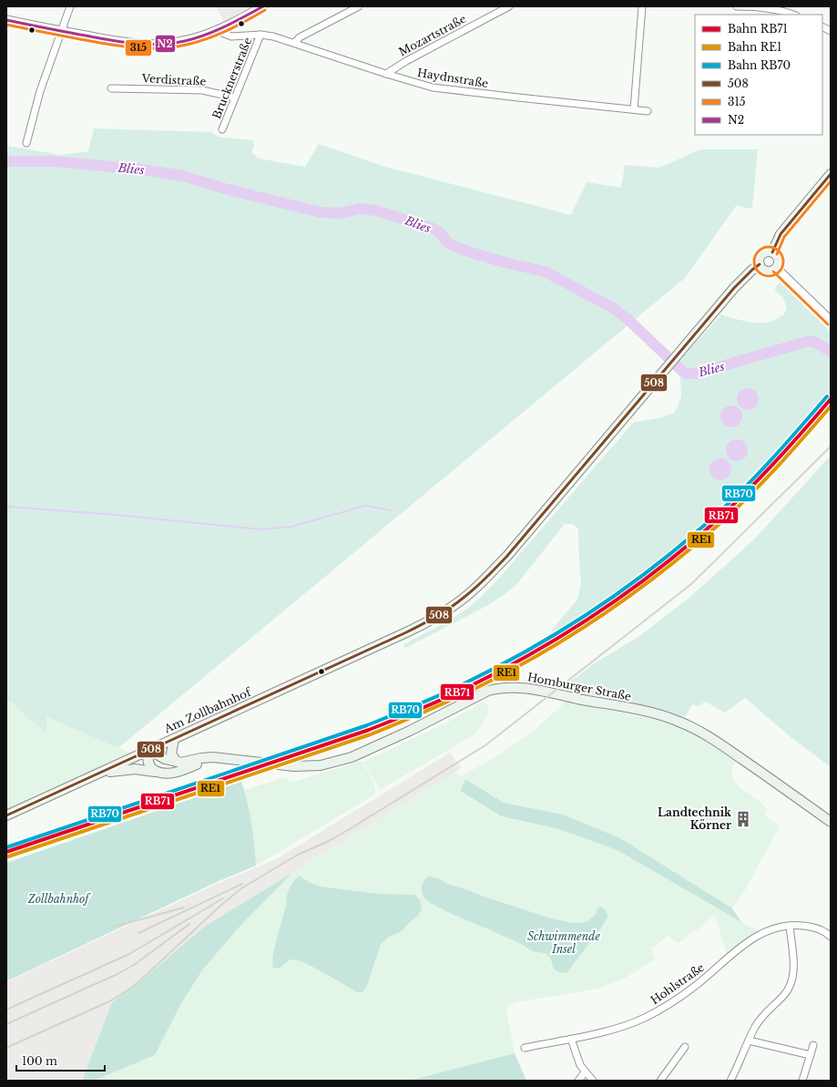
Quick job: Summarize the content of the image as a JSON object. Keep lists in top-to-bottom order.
{
  "streets": {
    "main road": ["Homburger Straße", "Am Zollbahnhof"],
    "street": [
      "Mozartstraße",
      "Brucknerstraße",
      "Haydnstraße",
      "Verdistraße",
      "Hohlstraße"
    ]
  },
  "crossings": [
    ["Mozartstraße", "Haydnstraße"],
    ["Brucknerstraße", "Haydnstraße"],
    ["Brucknerstraße", "Verdistraße"]
  ],
  "water": ["Blies"],
  "parks": ["Zollbahnhof", "Schwimmende Insel"],
  "places": {
    "building": ["Landtechnik Körner"]
  },
  "lines": [
    "transit line N2",
    "transit line 315",
    "transit line 508",
    "rail line RB70",
    "rail line RB71",
    "rail line RE1"
  ],
  "legend": [
    "Bahn RB71",
    "Bahn RE1",
    "Bahn RB70",
    "508",
    "315",
    "N2"
  ],
  "scale_bar": "100 m"
}
